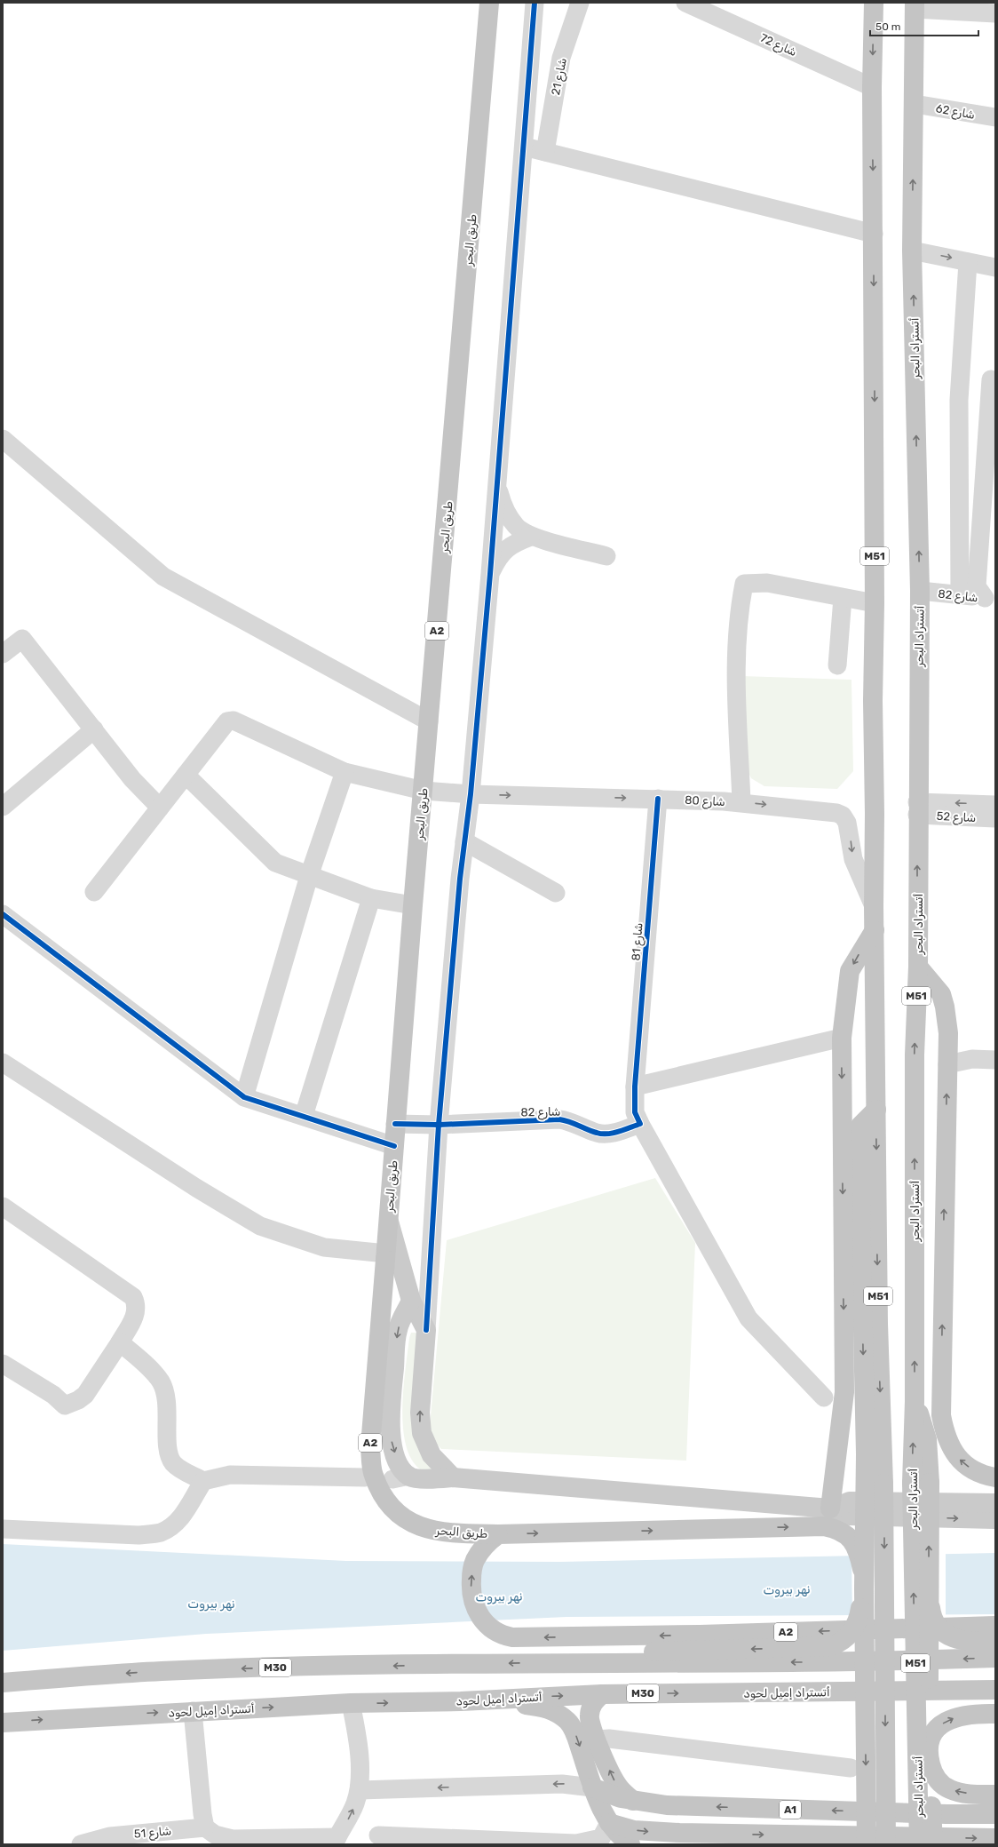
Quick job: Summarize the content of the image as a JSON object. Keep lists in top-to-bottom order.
{
  "streets": {
    "highway": [
      "طريق البحر",
      "أتستراد البحر",
      "M51",
      "A2",
      "M30",
      "أتستراد إميل لحود",
      "A1"
    ],
    "street": [
      "شارع 72",
      "شارع 21",
      "شارع 62",
      "شارع 82",
      "شارع 80",
      "شارع 52",
      "شارع 81",
      "شارع 51"
    ]
  },
  "crossings": [
    ["شارع 72", "M51"],
    ["شارع 62", "أتستراد البحر"],
    ["طريق البحر", "شارع 82"],
    ["طريق البحر", "A2"],
    ["طريق البحر", "شارع 80"],
    ["أتستراد البحر", "شارع 82"],
    ["أتستراد البحر", "شارع 52"],
    ["M51", "شارع 80"],
    ["شارع 82", "شارع 81"],
    ["شارع 80", "شارع 81"]
  ],
  "one_way": ["شارع 80"],
  "water": ["نهر بيروت"],
  "scale_bar": "50 m"
}
